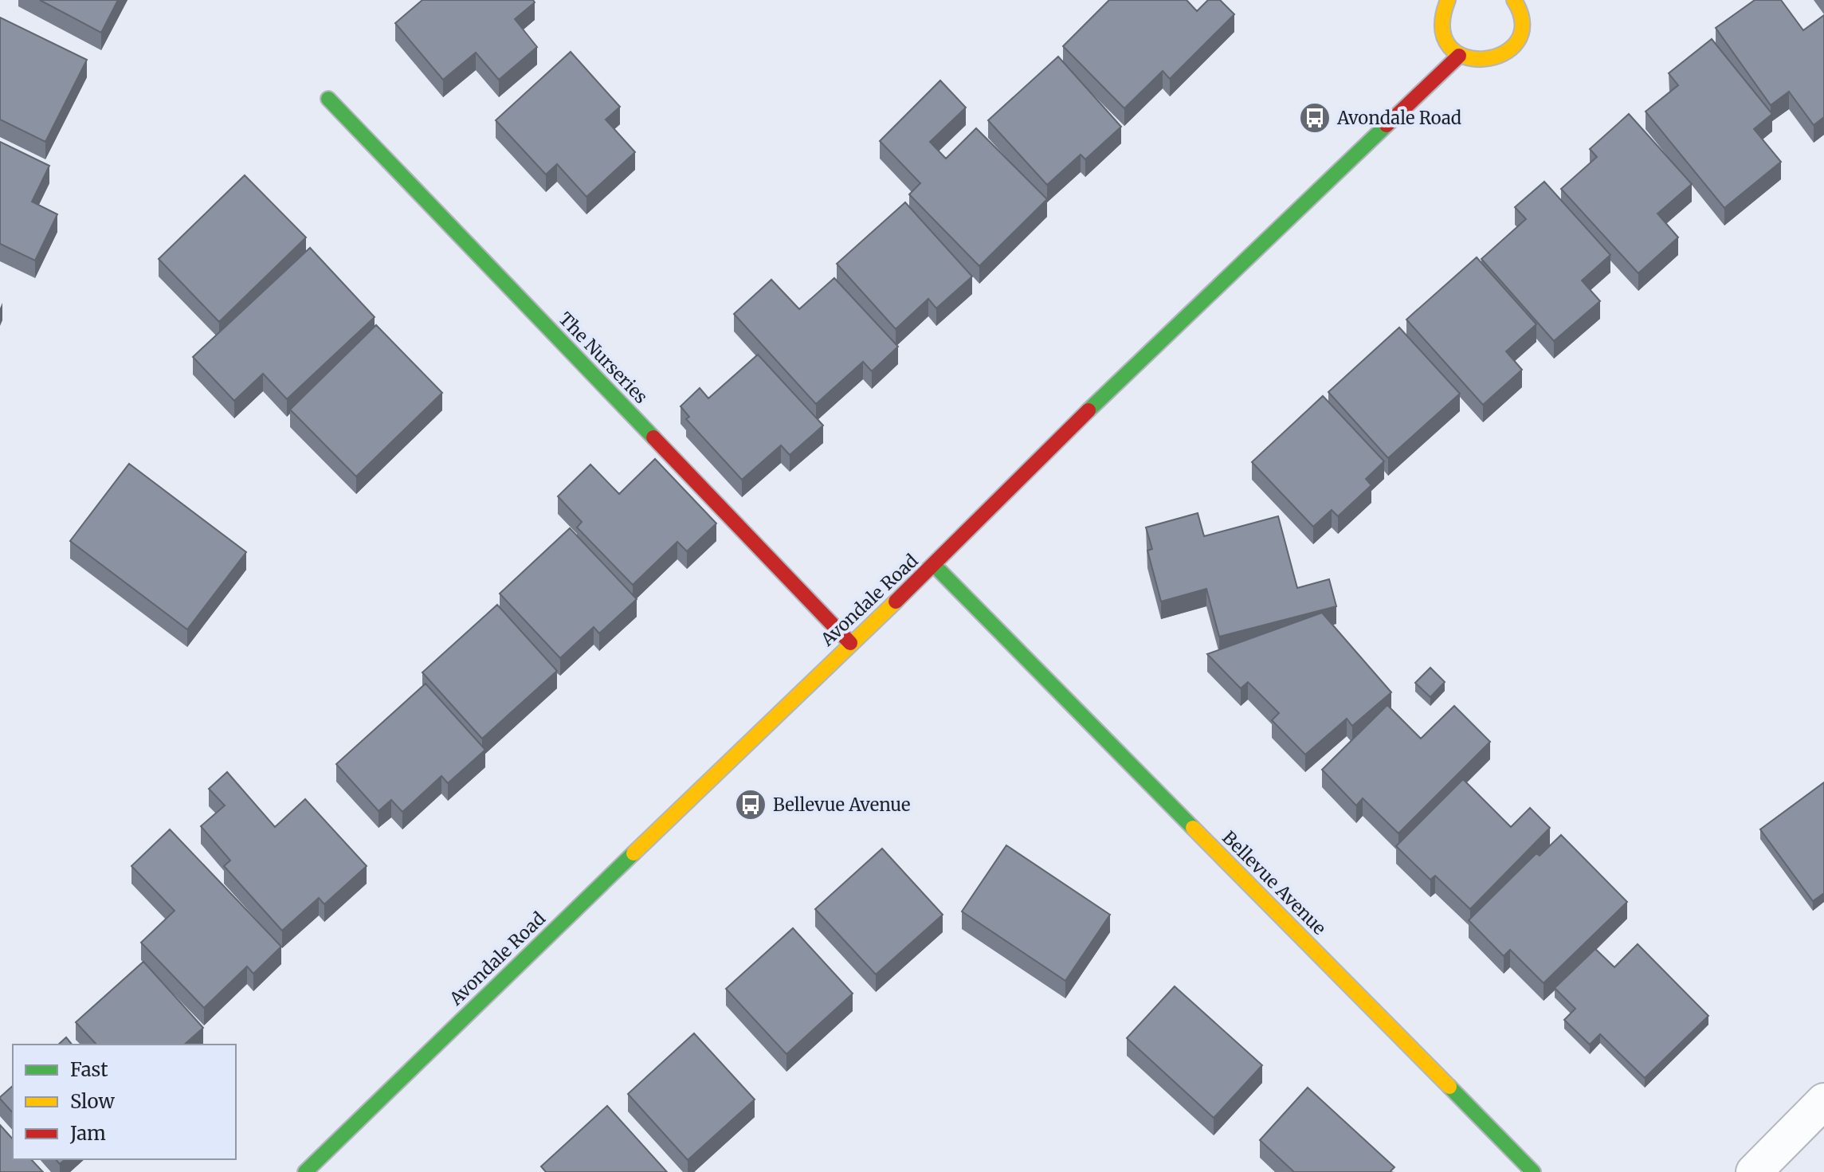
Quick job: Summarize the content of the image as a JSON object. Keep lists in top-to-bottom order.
{
  "streets": {
    "street": ["The Nurseries", "Avondale Road", "Bellevue Avenue"]
  },
  "crossings": [
    ["The Nurseries", "Avondale Road"],
    ["Avondale Road", "Bellevue Avenue"]
  ],
  "places": {
    "bus stop": ["Avondale Road", "Bellevue Avenue"]
  },
  "legend": ["Fast", "Slow", "Jam"]
}
